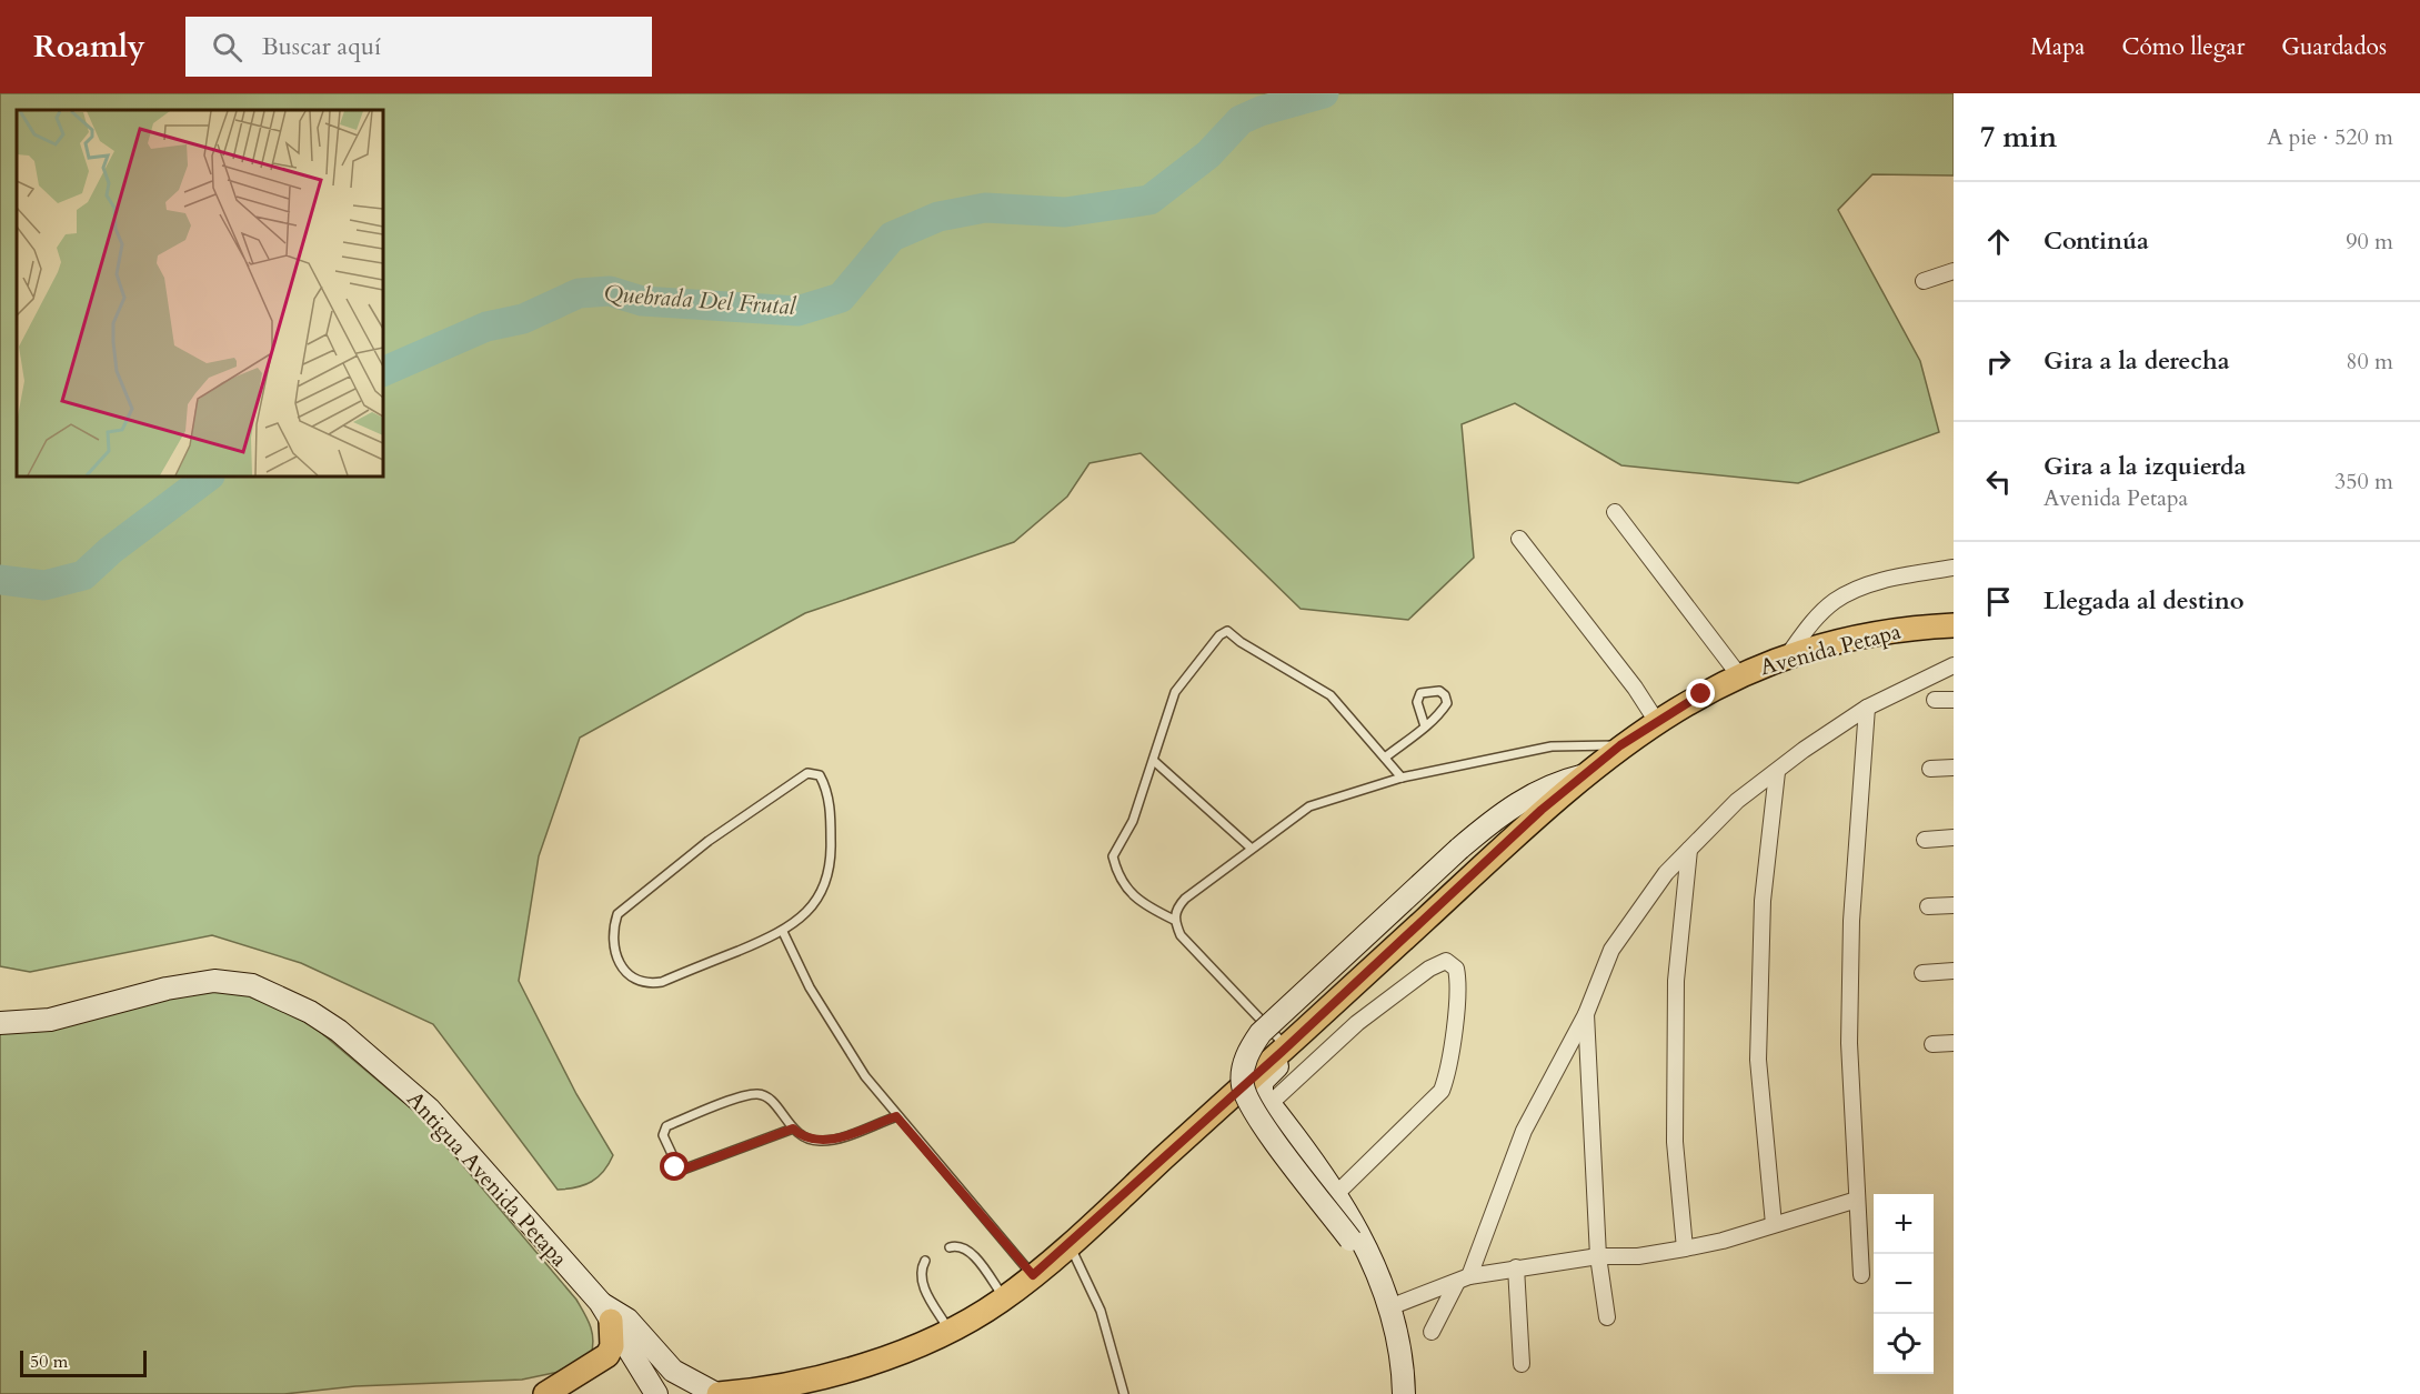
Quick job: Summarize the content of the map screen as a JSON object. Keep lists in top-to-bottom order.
{
  "streets": {
    "main road": ["Avenida Petapa", "Antigua Avenida Petapa"]
  },
  "crossings": [
    ["Avenida Petapa", "Antigua Avenida Petapa"]
  ],
  "water": ["Quebrada Del Frutal"],
  "scale_bar": "50 m",
  "page": {
    "header": "Roamly",
    "search": "Buscar aquí",
    "nav": ["Mapa", "Cómo llegar", "Guardados"],
    "heading": ["7 min", "A pie · 520 m"],
    "list": [
      ["Continúa", "90 m"],
      ["Gira a la derecha", "80 m"],
      ["Gira a la izquierda", "Avenida Petapa", "350 m"],
      "Llegada al destino"
    ],
    "map_buttons": ["+", "−"],
    "scale": "50 m"
  }
}
